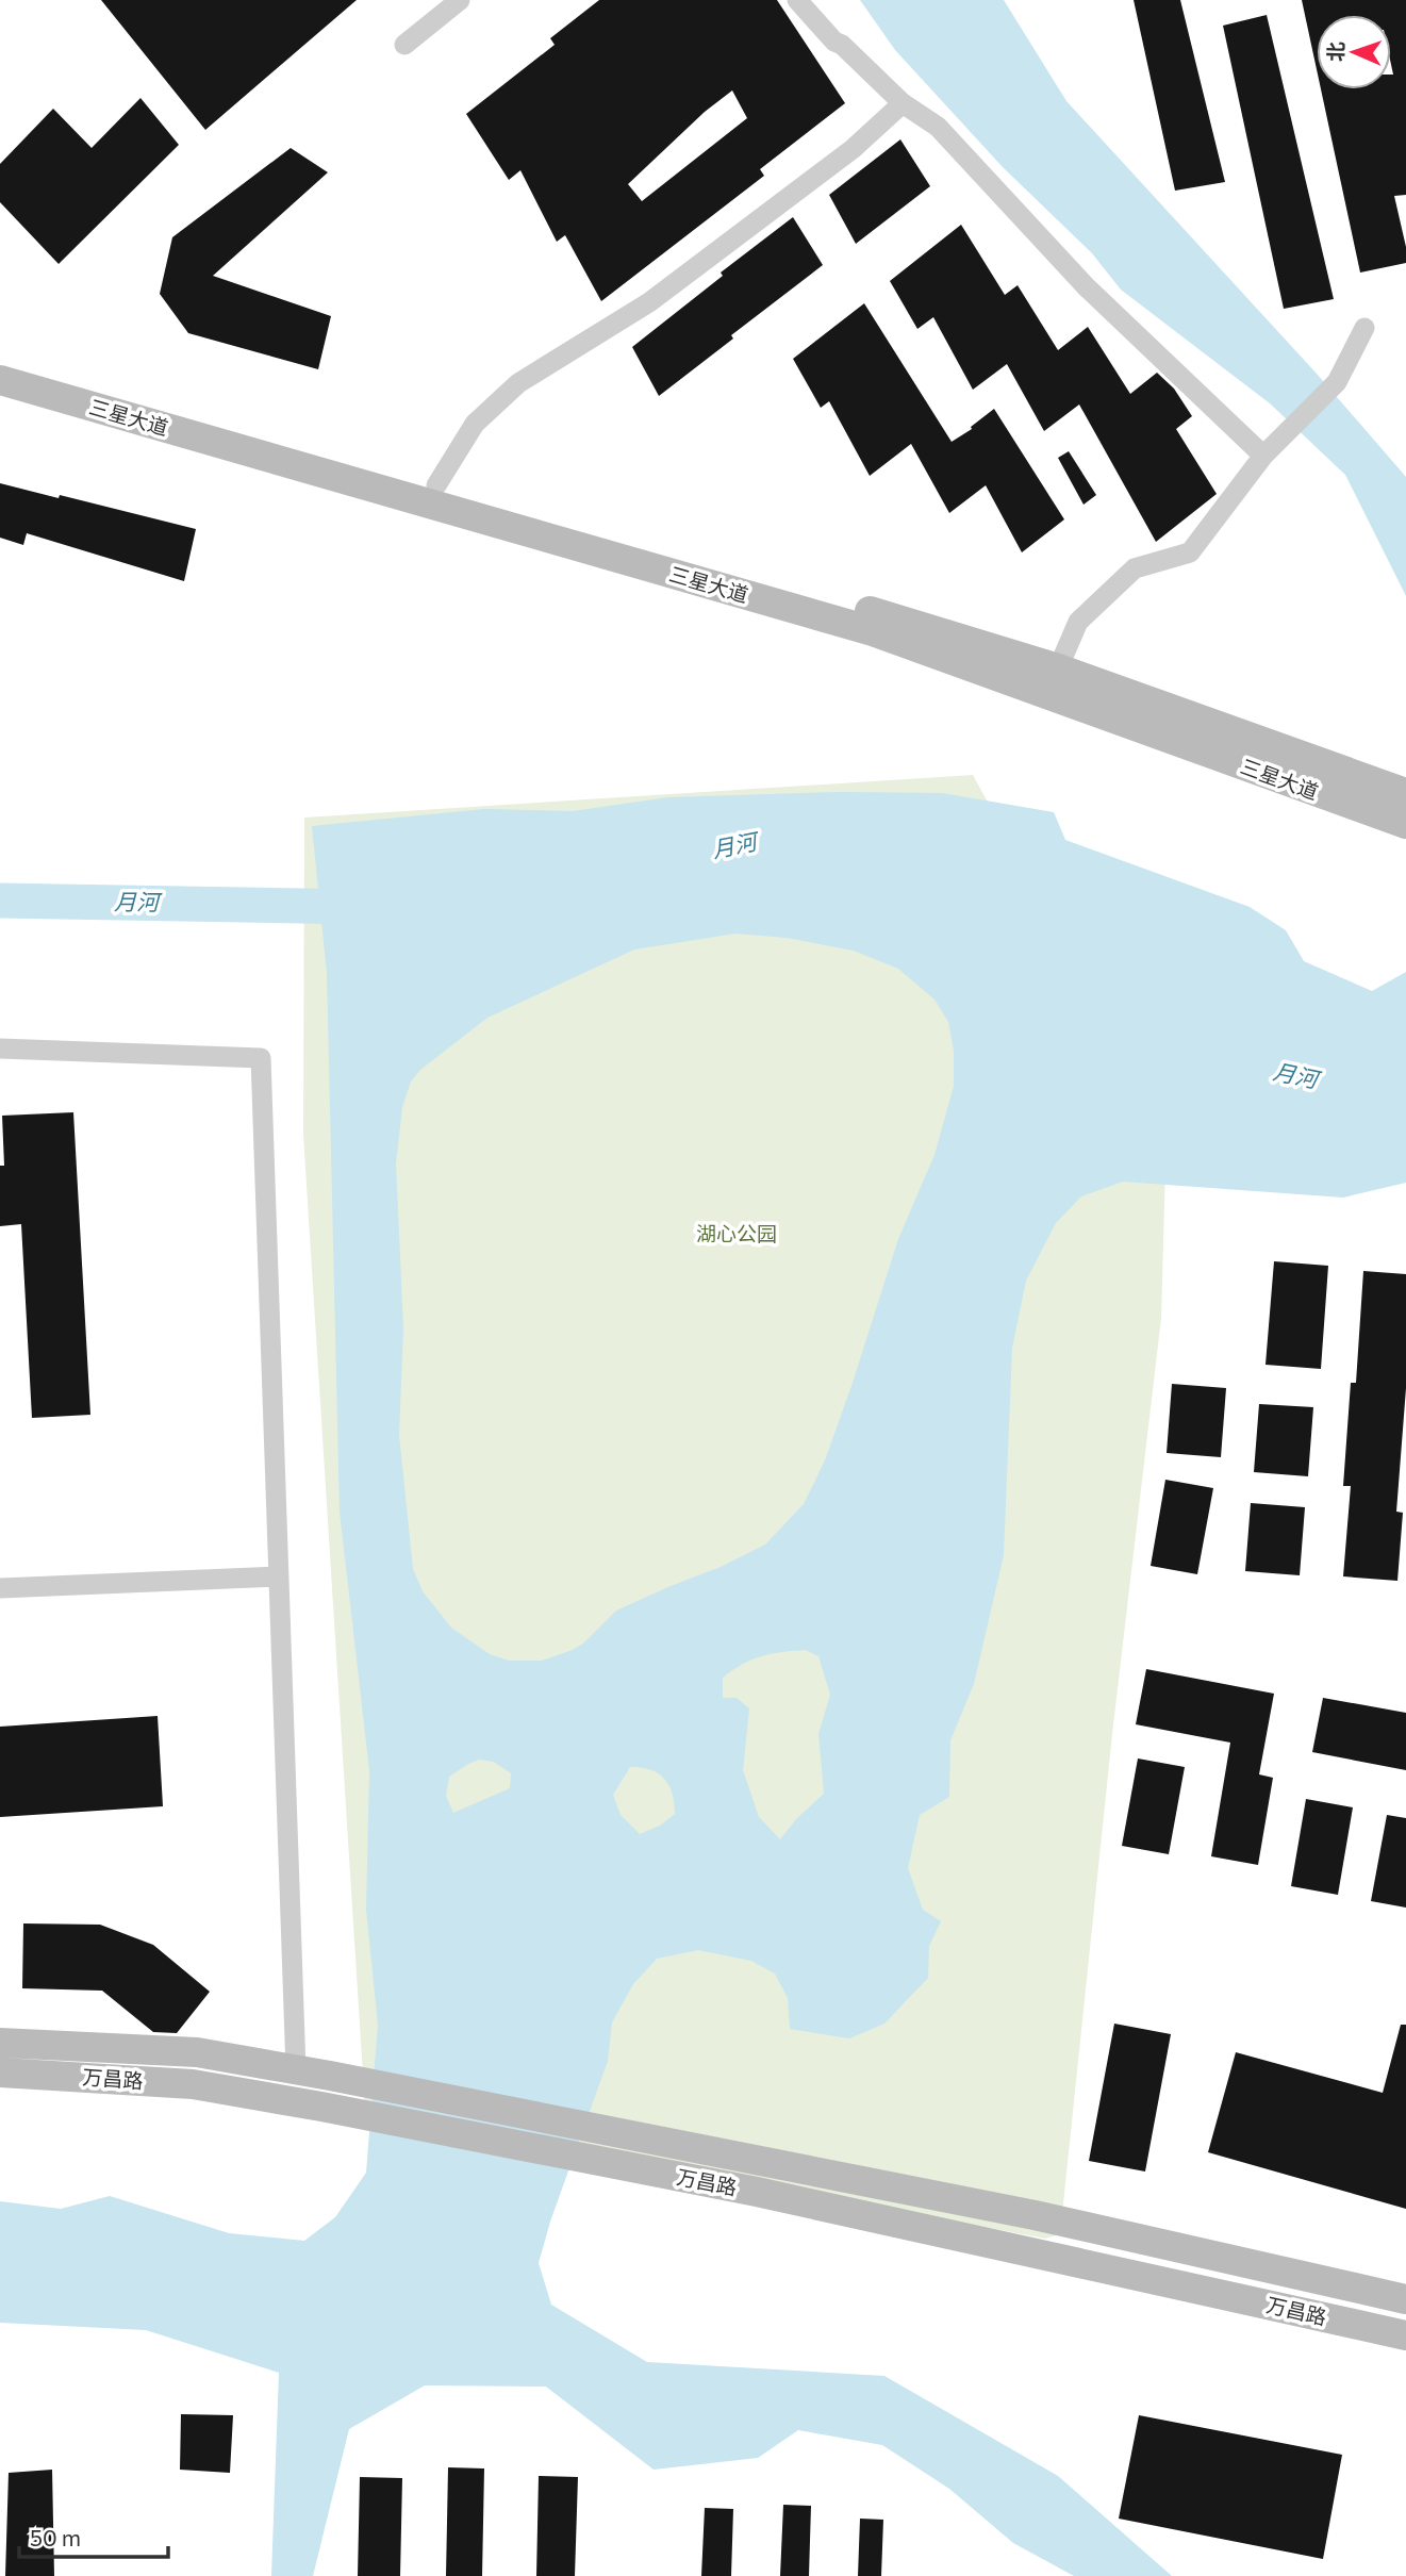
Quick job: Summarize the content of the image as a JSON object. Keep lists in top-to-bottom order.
{
  "streets": {
    "street": ["三星大道", "万昌路"]
  },
  "water": ["月河"],
  "parks": ["湖心公园"],
  "scale_bar": "50 m",
  "north": "left"
}
